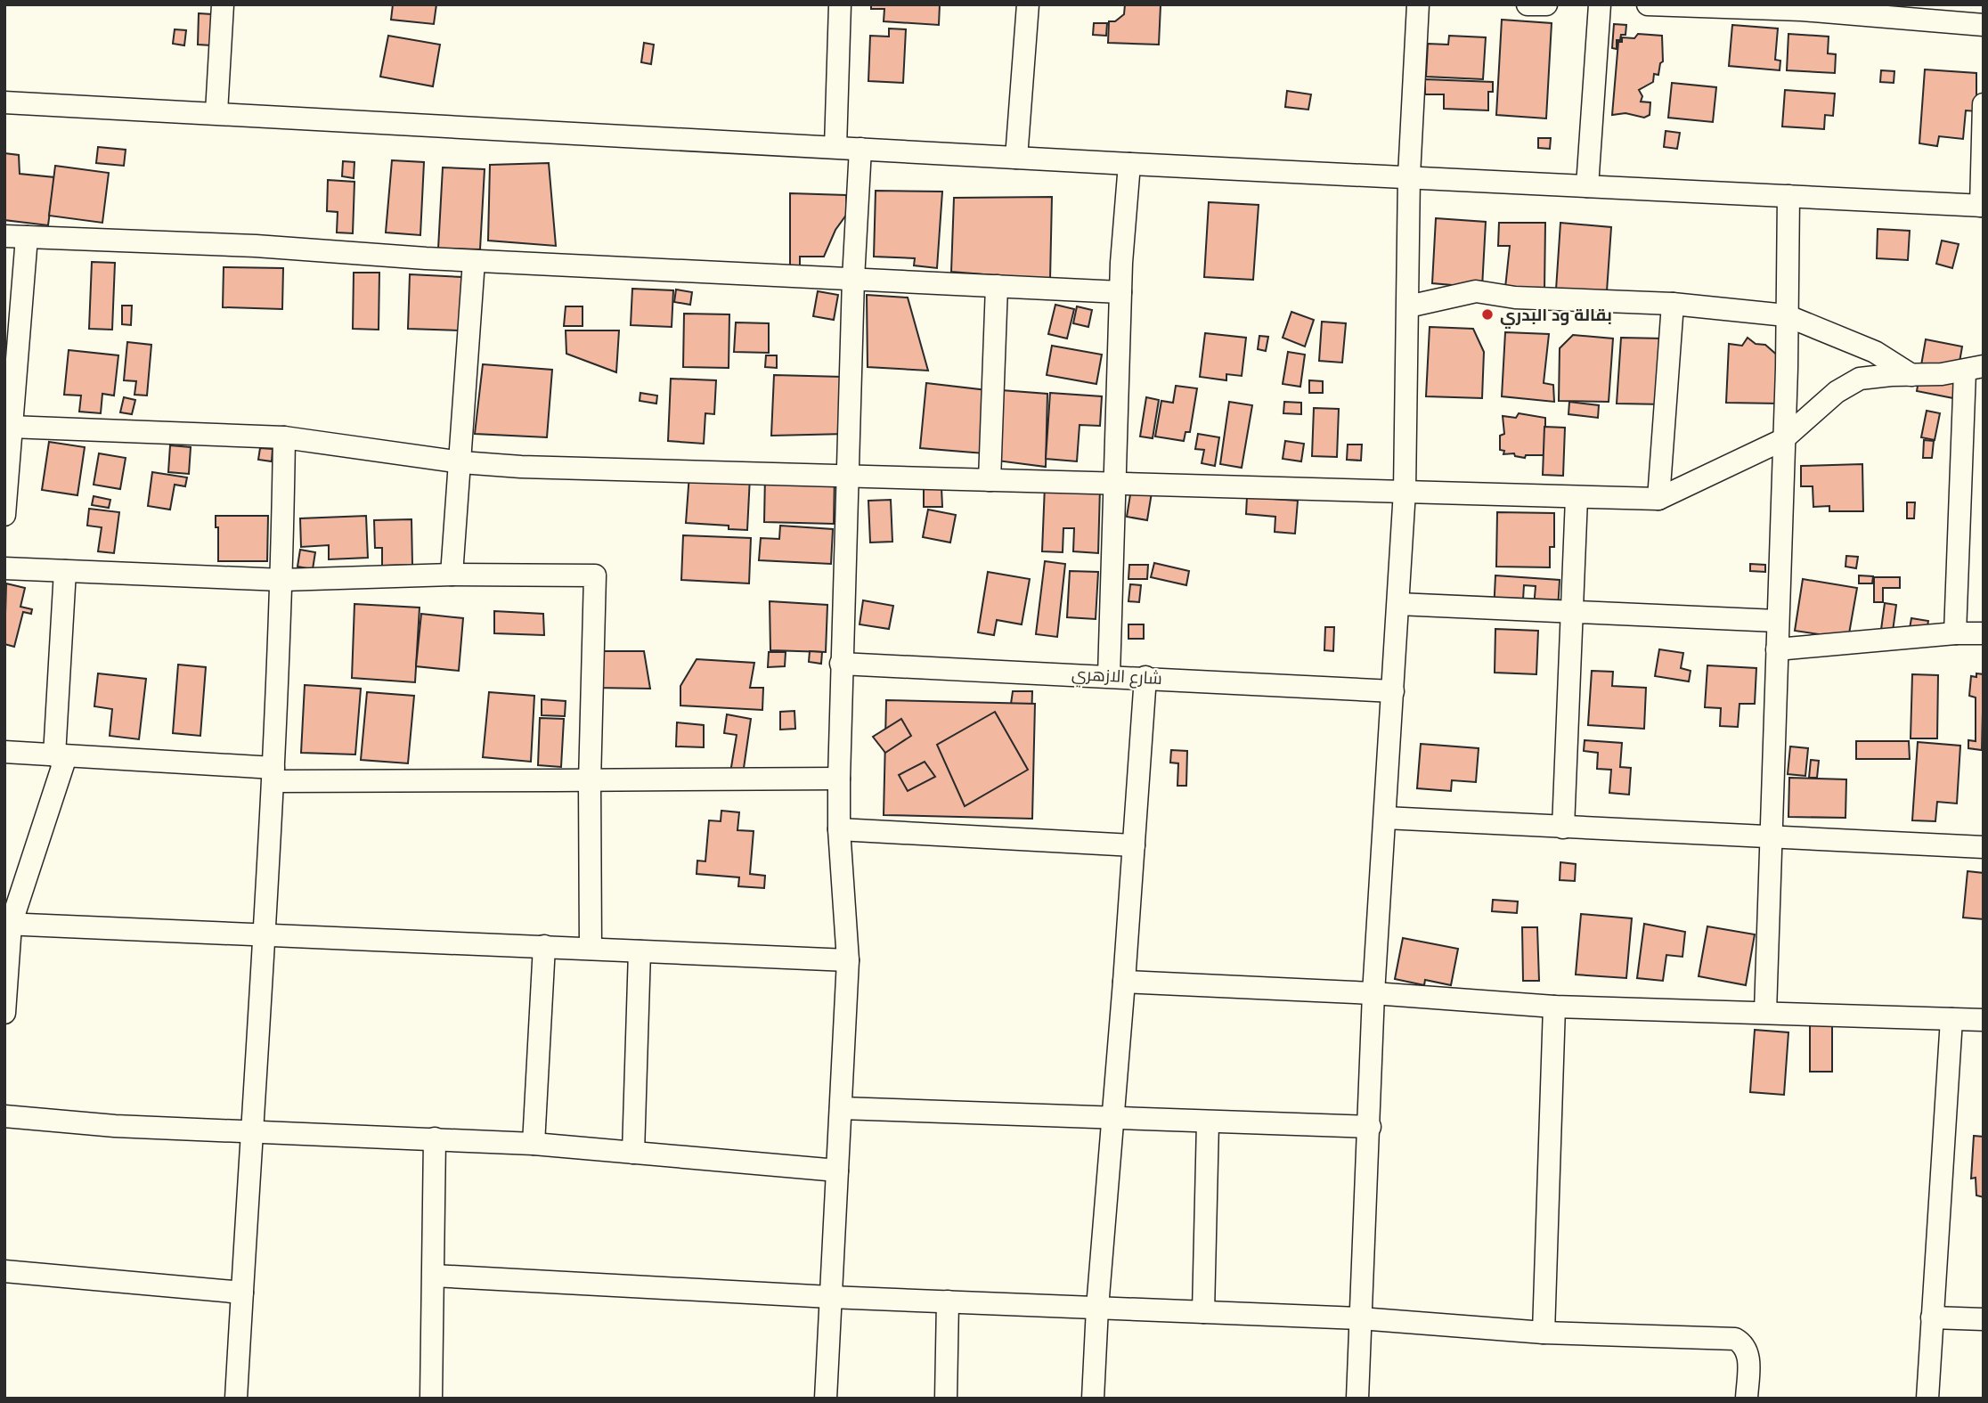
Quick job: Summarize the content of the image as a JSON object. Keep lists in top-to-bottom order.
{
  "streets": {
    "street": ["شارع الازهري"]
  },
  "places": ["بقالة ود البدري"]
}
